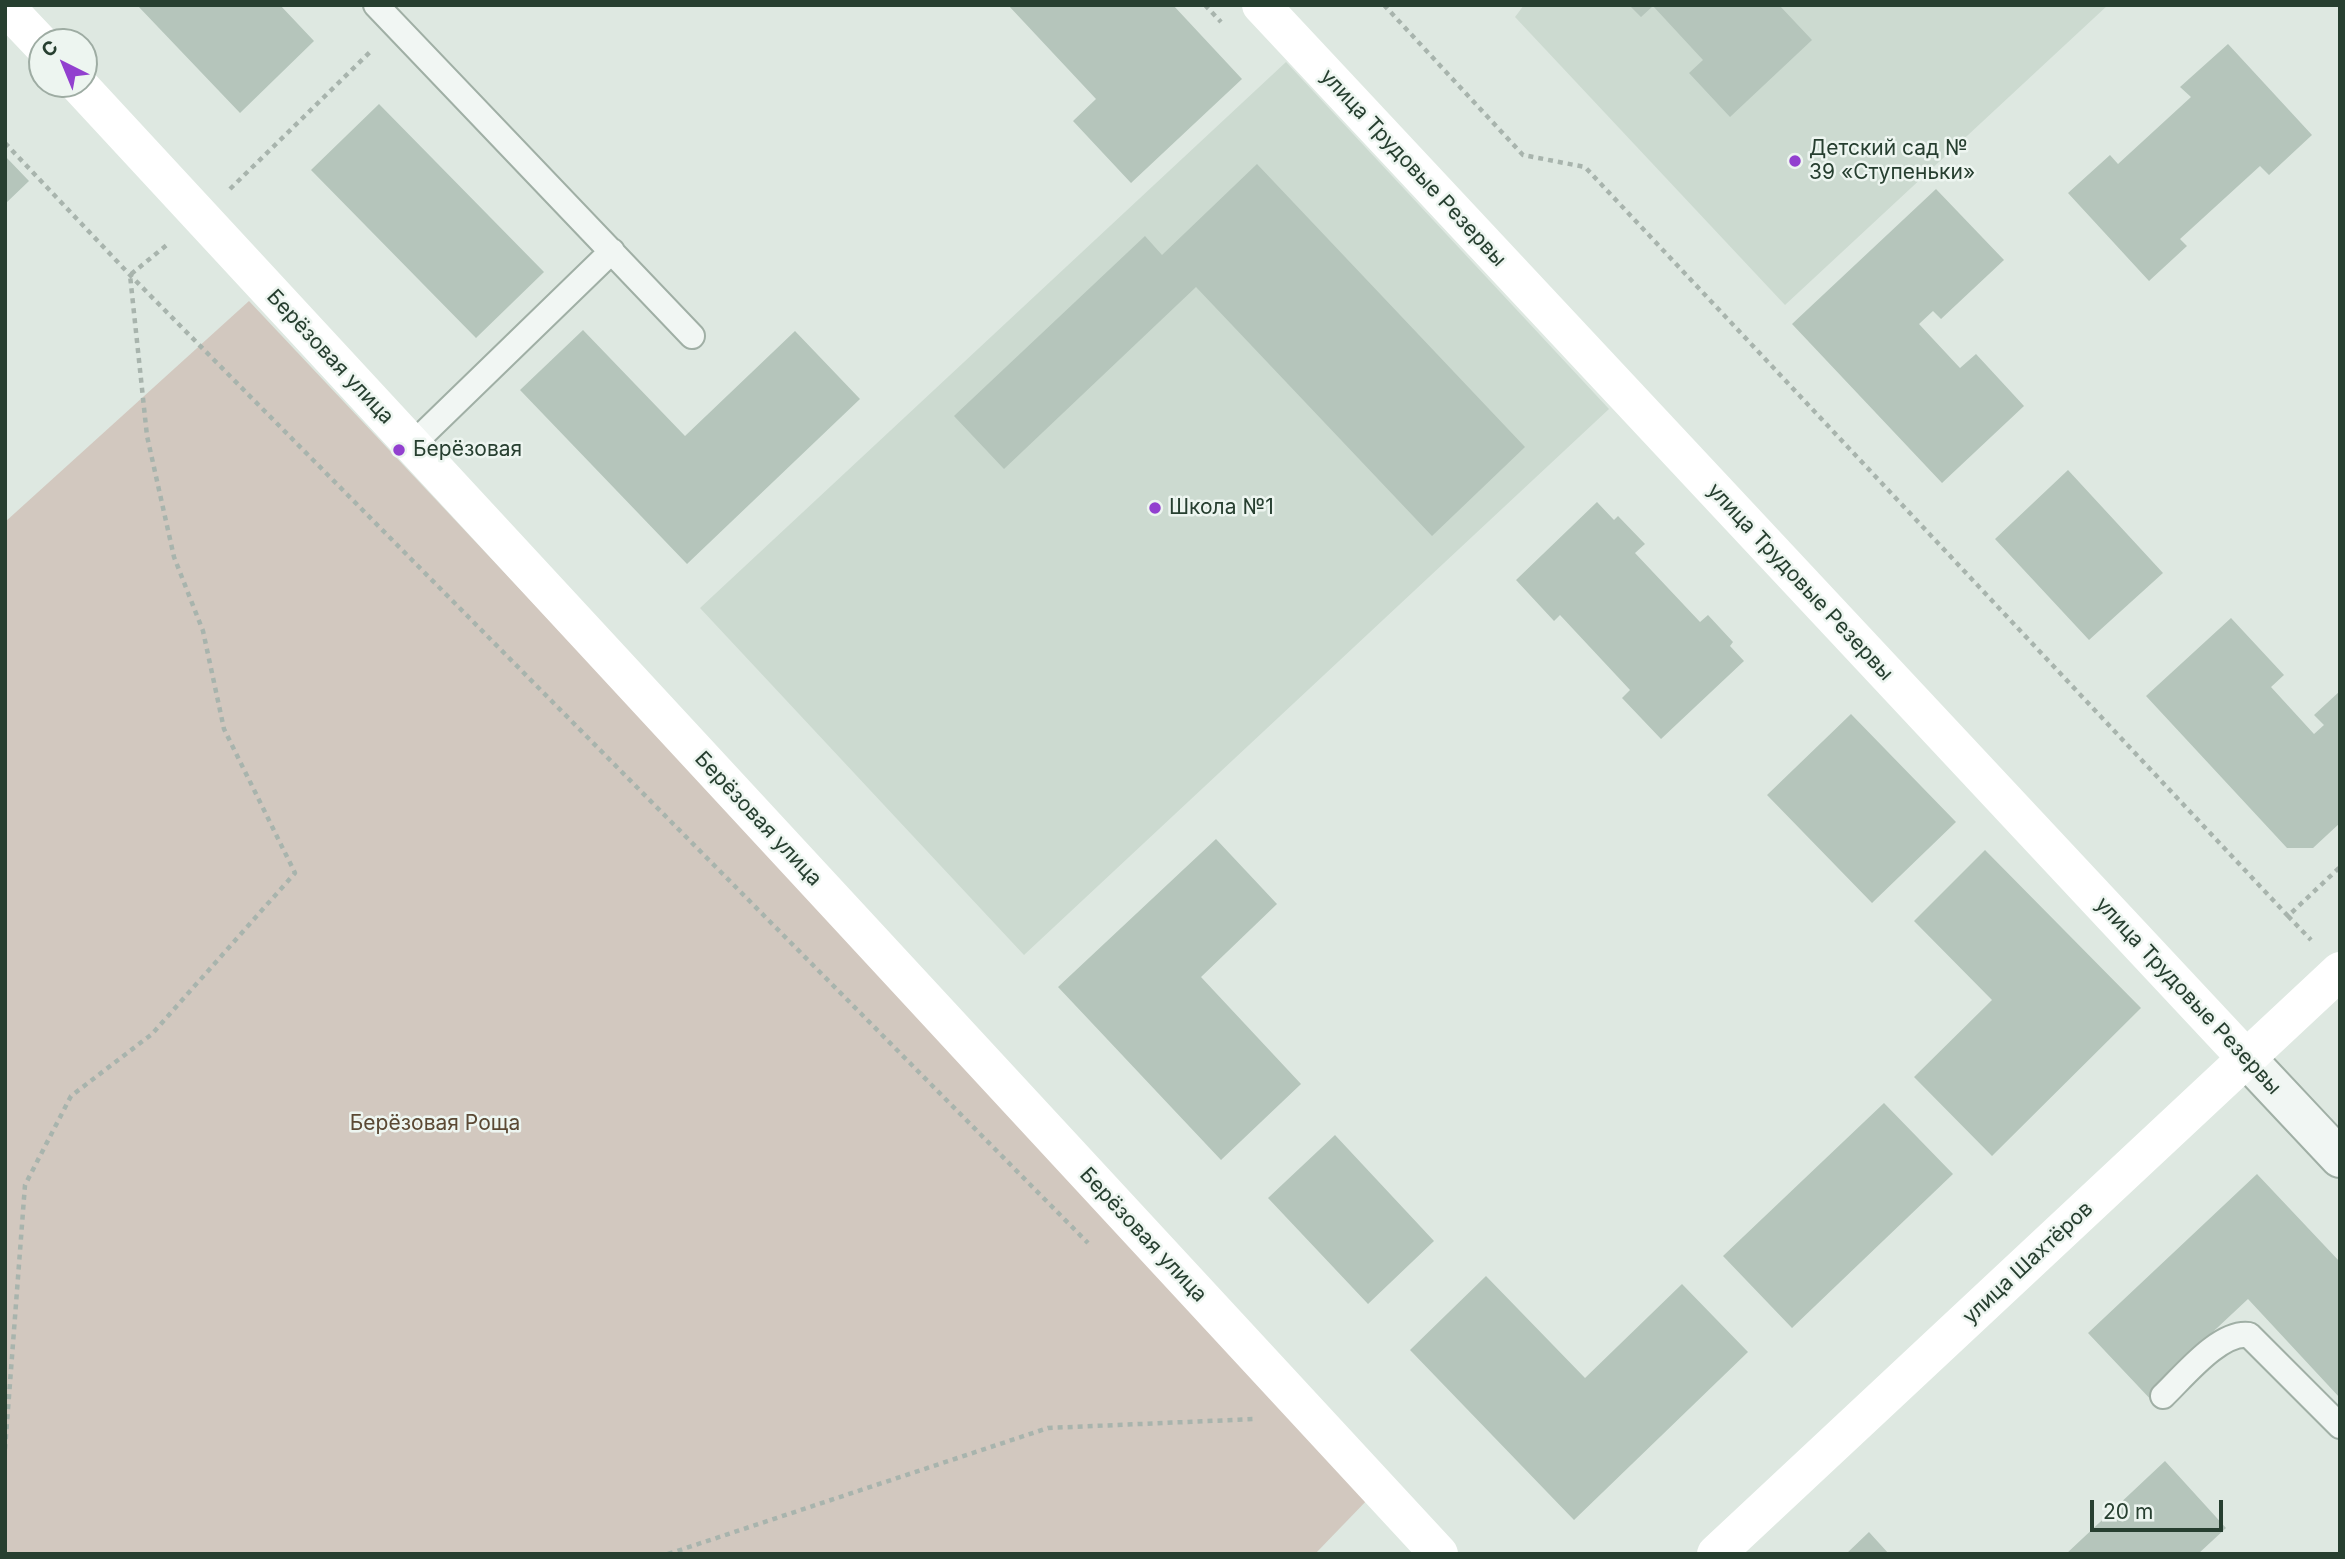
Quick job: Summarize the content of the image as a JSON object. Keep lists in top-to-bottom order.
{
  "streets": {
    "street": ["улица Трудовые Резервы", "Берёзовая улица", "улица Шахтёров"]
  },
  "crossings": [
    ["улица Трудовые Резервы", "улица Шахтёров"]
  ],
  "parks": ["Берёзовая Роща"],
  "places": ["Детский сад № 39 «Ступеньки»", "Берёзовая", "Школа №1"],
  "scale_bar": "20 m",
  "north": "top left"
}
